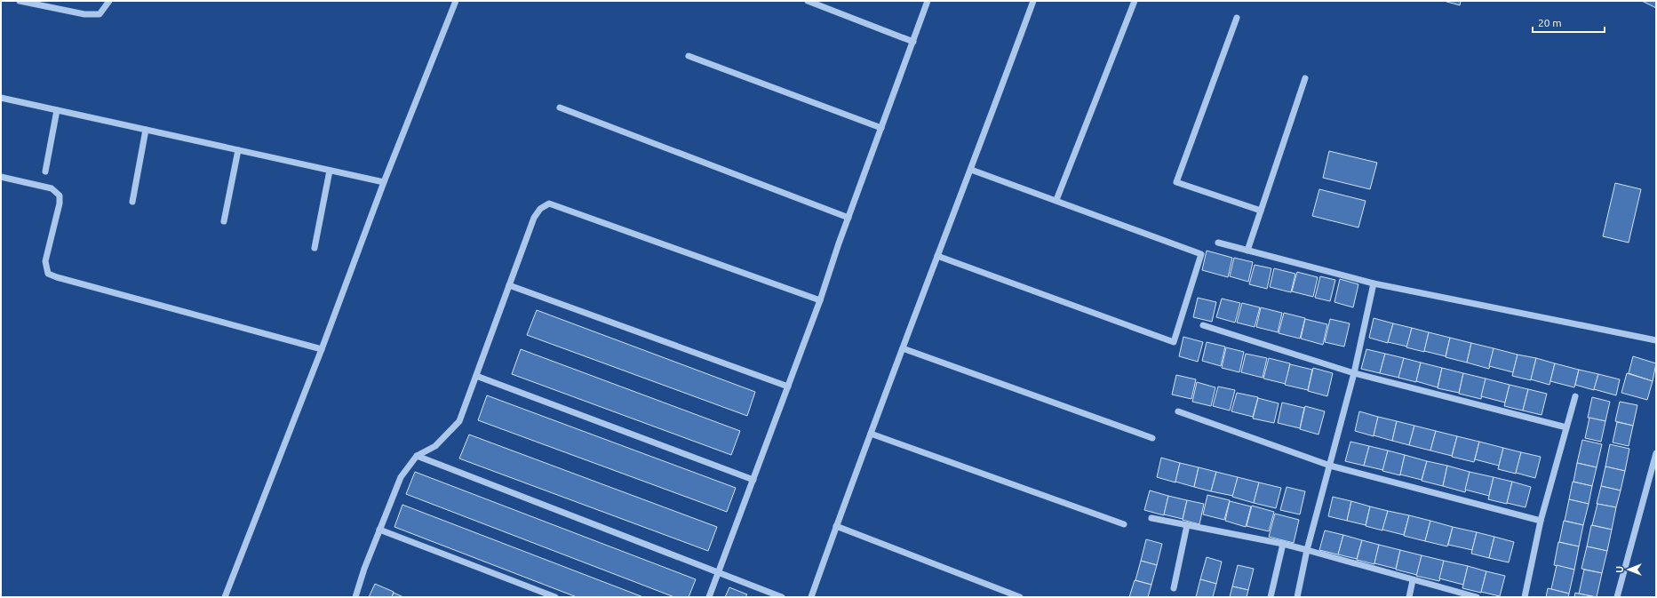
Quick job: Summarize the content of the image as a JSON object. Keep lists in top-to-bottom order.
{
  "scale_bar": "20 m",
  "north": "left"
}
